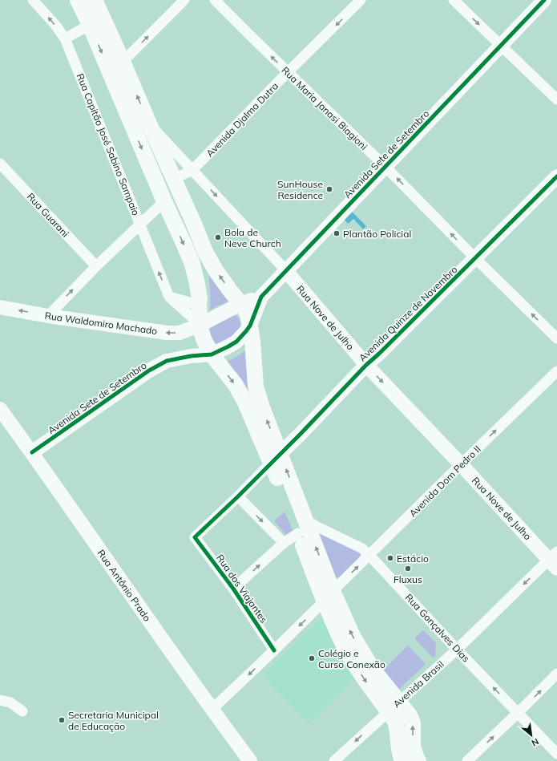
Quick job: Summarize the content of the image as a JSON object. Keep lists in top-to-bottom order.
{
  "streets": {
    "street": [
      "Rua Maria Janasi Biagioni",
      "Avenida Djalma Dutra",
      "Rua Capitão José Sabino Sampaio",
      "Avenida Sete de Setembro",
      "Rua Guarani",
      "Avenida Quinze de Novembro",
      "Rua Nove de Julho",
      "Rua Waldomiro Machado",
      "Avenida Dom Pedro II",
      "Rua Antônio Prado",
      "Rua dos Viajantes",
      "Rua Gonçalves Dias",
      "Avenida Brasil"
    ]
  },
  "crossings": [
    ["Rua Maria Janasi Biagioni", "Avenida Djalma Dutra"],
    ["Rua Maria Janasi Biagioni", "Avenida Sete de Setembro"],
    ["Rua Maria Janasi Biagioni", "Avenida Quinze de Novembro"],
    ["Avenida Djalma Dutra", "Rua Nove de Julho"],
    ["Rua Capitão José Sabino Sampaio", "Rua Waldomiro Machado"],
    ["Avenida Sete de Setembro", "Rua Nove de Julho"],
    ["Avenida Sete de Setembro", "Rua Waldomiro Machado"],
    ["Avenida Sete de Setembro", "Rua Antônio Prado"],
    ["Avenida Quinze de Novembro", "Rua Nove de Julho"],
    ["Rua Nove de Julho", "Avenida Dom Pedro II"],
    ["Rua Nove de Julho", "Avenida Brasil"],
    ["Avenida Dom Pedro II", "Rua Antônio Prado"],
    ["Avenida Dom Pedro II", "Rua dos Viajantes"],
    ["Avenida Dom Pedro II", "Rua Gonçalves Dias"],
    ["Rua Gonçalves Dias", "Avenida Brasil"]
  ],
  "one_way": [
    "Rua Maria Janasi Biagioni",
    "Avenida Djalma Dutra",
    "Rua Nove de Julho",
    "Rua Waldomiro Machado"
  ],
  "places": [
    "SunHouse Residence",
    "Plantão Policial",
    "Bola de Neve Church",
    "Estácio",
    "Fluxus",
    "Colégio e Curso Conexão",
    "Secretaria Municipal de Educação"
  ],
  "north": "bottom right"
}
